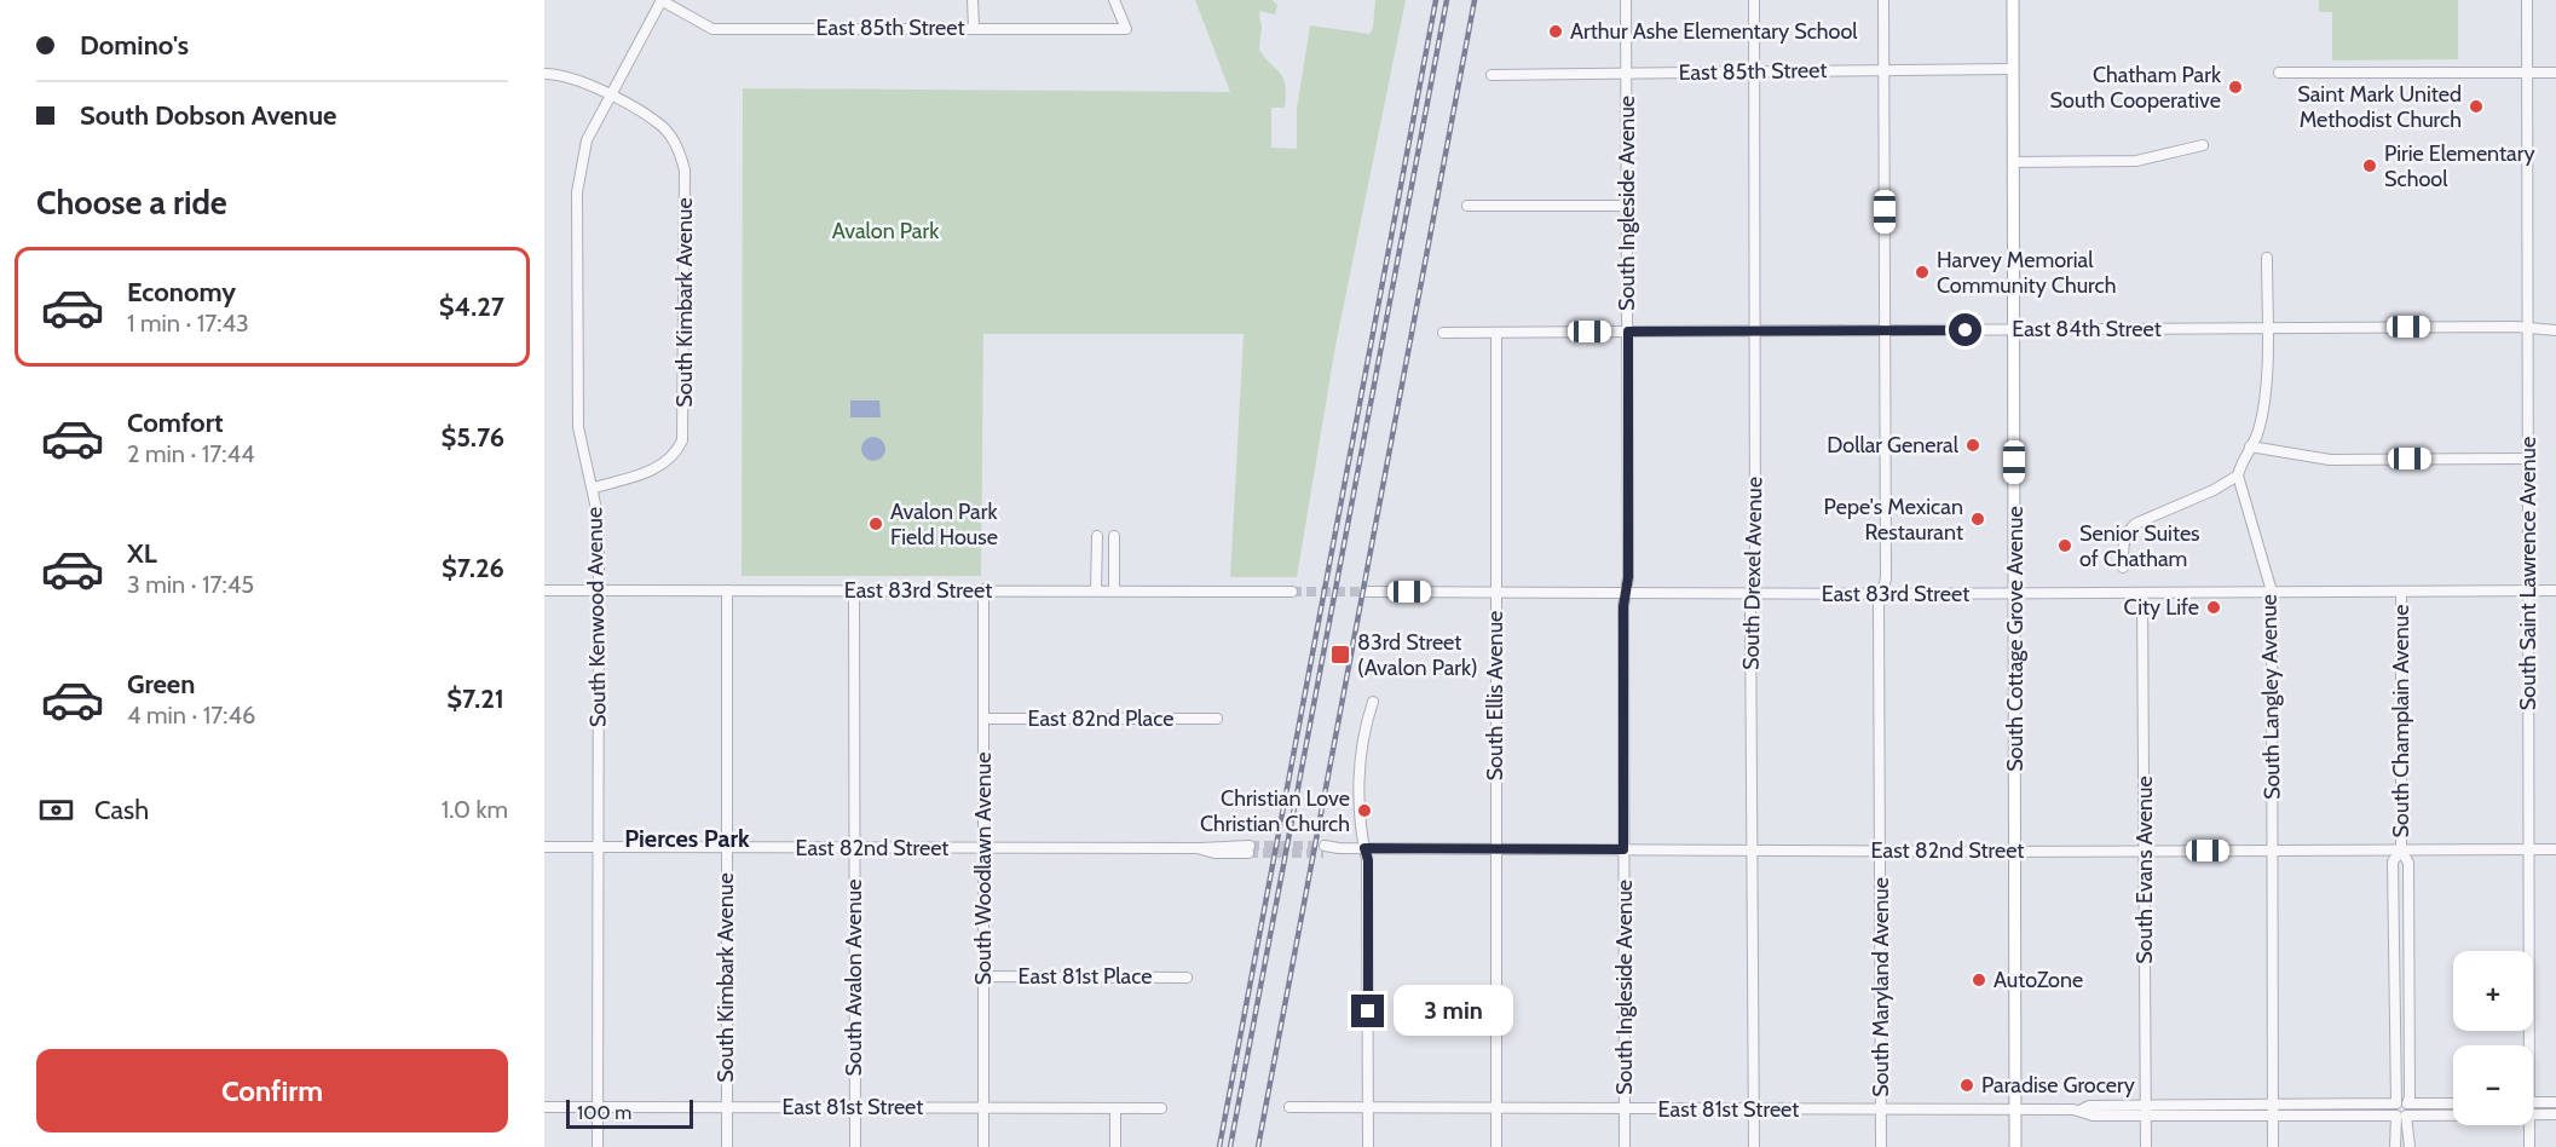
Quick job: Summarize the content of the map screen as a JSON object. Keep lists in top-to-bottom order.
{
  "streets": {
    "main road": ["South Cottage Grove Avenue"],
    "street": [
      "East 85th Street",
      "South Ingleside Avenue",
      "South Kimbark Avenue",
      "East 84th Street",
      "South Drexel Avenue",
      "South Saint Lawrence Avenue",
      "East 83rd Street",
      "South Kenwood Avenue",
      "South Ellis Avenue",
      "South Langley Avenue",
      "East 82nd Place",
      "South Champlain Avenue",
      "East 82nd Street",
      "South Woodlawn Avenue",
      "South Evans Avenue",
      "East 81st Place",
      "South Avalon Avenue",
      "South Maryland Avenue",
      "East 81st Street"
    ]
  },
  "crossings": [
    ["East 85th Street", "South Ingleside Avenue"],
    ["East 85th Street", "South Drexel Avenue"],
    ["East 85th Street", "South Cottage Grove Avenue"],
    ["East 85th Street", "South Maryland Avenue"],
    ["South Ingleside Avenue", "East 84th Street"],
    ["South Ingleside Avenue", "East 83rd Street"],
    ["South Ingleside Avenue", "East 82nd Street"],
    ["South Ingleside Avenue", "East 81st Street"],
    ["South Kimbark Avenue", "East 83rd Street"],
    ["South Kimbark Avenue", "South Kenwood Avenue"],
    ["South Kimbark Avenue", "East 82nd Street"],
    ["South Kimbark Avenue", "East 81st Street"],
    ["East 84th Street", "South Drexel Avenue"],
    ["East 84th Street", "South Saint Lawrence Avenue"],
    ["East 84th Street", "South Cottage Grove Avenue"],
    ["East 84th Street", "South Ellis Avenue"],
    ["East 84th Street", "South Maryland Avenue"],
    ["South Drexel Avenue", "East 83rd Street"],
    ["South Drexel Avenue", "East 82nd Street"],
    ["South Drexel Avenue", "East 81st Street"],
    ["South Saint Lawrence Avenue", "East 83rd Street"],
    ["South Saint Lawrence Avenue", "East 82nd Street"],
    ["East 83rd Street", "South Kenwood Avenue"],
    ["East 83rd Street", "South Cottage Grove Avenue"],
    ["East 83rd Street", "South Ellis Avenue"],
    ["East 83rd Street", "South Langley Avenue"],
    ["East 83rd Street", "South Champlain Avenue"],
    ["East 83rd Street", "South Woodlawn Avenue"],
    ["East 83rd Street", "South Evans Avenue"],
    ["East 83rd Street", "South Avalon Avenue"],
    ["East 83rd Street", "South Maryland Avenue"],
    ["South Kenwood Avenue", "East 82nd Street"],
    ["South Kenwood Avenue", "East 81st Street"],
    ["South Cottage Grove Avenue", "East 82nd Street"],
    ["South Cottage Grove Avenue", "East 81st Street"],
    ["South Ellis Avenue", "East 82nd Street"],
    ["South Ellis Avenue", "East 81st Street"],
    ["South Langley Avenue", "East 82nd Street"],
    ["South Langley Avenue", "East 81st Street"],
    ["East 82nd Place", "South Woodlawn Avenue"],
    ["South Champlain Avenue", "East 82nd Street"],
    ["South Champlain Avenue", "East 81st Street"],
    ["East 82nd Street", "South Woodlawn Avenue"],
    ["East 82nd Street", "South Evans Avenue"],
    ["East 82nd Street", "South Avalon Avenue"],
    ["East 82nd Street", "South Maryland Avenue"],
    ["South Woodlawn Avenue", "East 81st Place"],
    ["South Woodlawn Avenue", "East 81st Street"],
    ["South Evans Avenue", "East 81st Street"],
    ["South Avalon Avenue", "East 81st Street"],
    ["South Maryland Avenue", "East 81st Street"]
  ],
  "districts": ["Pierces Park"],
  "parks": ["Avalon Park"],
  "places": {
    "other": [
      "Arthur Ashe Elementary School",
      "Chatham Park South Cooperative",
      "Saint Mark United Methodist Church",
      "Pirie Elementary School",
      "Harvey Memorial Community Church",
      "Dollar General",
      "Pepe's Mexican Restaurant",
      "Avalon Park Field House",
      "Senior Suites of Chatham",
      "City Life",
      "Christian Love Christian Church",
      "AutoZone",
      "Paradise Grocery"
    ],
    "transit": ["83rd Street (Avalon Park)"]
  },
  "scale_bar": "100 m",
  "page": {
    "banner": ["Domino's", "South Dobson Avenue"],
    "heading": "Choose a ride",
    "list": [
      {
        "name": "Economy",
        "note": "1 min · 17:43",
        "value": "$4.27"
      },
      {
        "name": "Comfort",
        "note": "2 min · 17:44",
        "value": "$5.76"
      },
      {
        "name": "XL",
        "note": "3 min · 17:45",
        "value": "$7.26"
      },
      {
        "name": "Green",
        "note": "4 min · 17:46",
        "value": "$7.21"
      }
    ],
    "pay": ["Cash", "1.0 km"],
    "map_buttons": ["+", "−"],
    "bubble": "3 min",
    "buttons": "Confirm",
    "scale": "100 m"
  }
}
